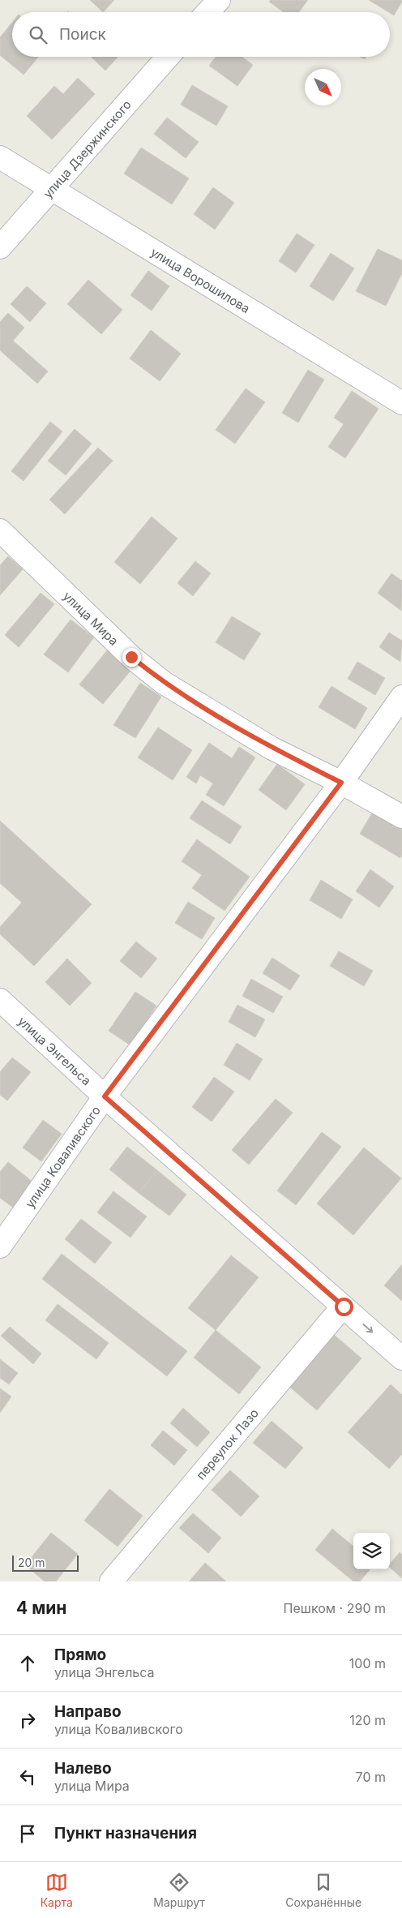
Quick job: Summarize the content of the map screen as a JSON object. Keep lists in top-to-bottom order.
{
  "streets": {
    "street": [
      "улица Дзержинского",
      "улица Ворошилова",
      "улица Мира",
      "улица Энгельса",
      "улица Коваливского",
      "переулок Лазо"
    ]
  },
  "crossings": [
    ["улица Дзержинского", "улица Ворошилова"],
    ["улица Мира", "улица Коваливского"],
    ["улица Энгельса", "улица Коваливского"],
    ["улица Энгельса", "переулок Лазо"]
  ],
  "scale_bar": "20 m",
  "north": "bottom right",
  "page": {
    "search": "Поиск",
    "scale": "20 m",
    "heading": ["4 мин", "Пешком · 290 m"],
    "list": [
      ["Прямо", "улица Энгельса", "100 m"],
      ["Направо", "улица Коваливского", "120 m"],
      ["Налево", "улица Мира", "70 m"],
      "Пункт назначения"
    ],
    "nav": ["Карта", "Маршрут", "Сохранённые"]
  }
}
